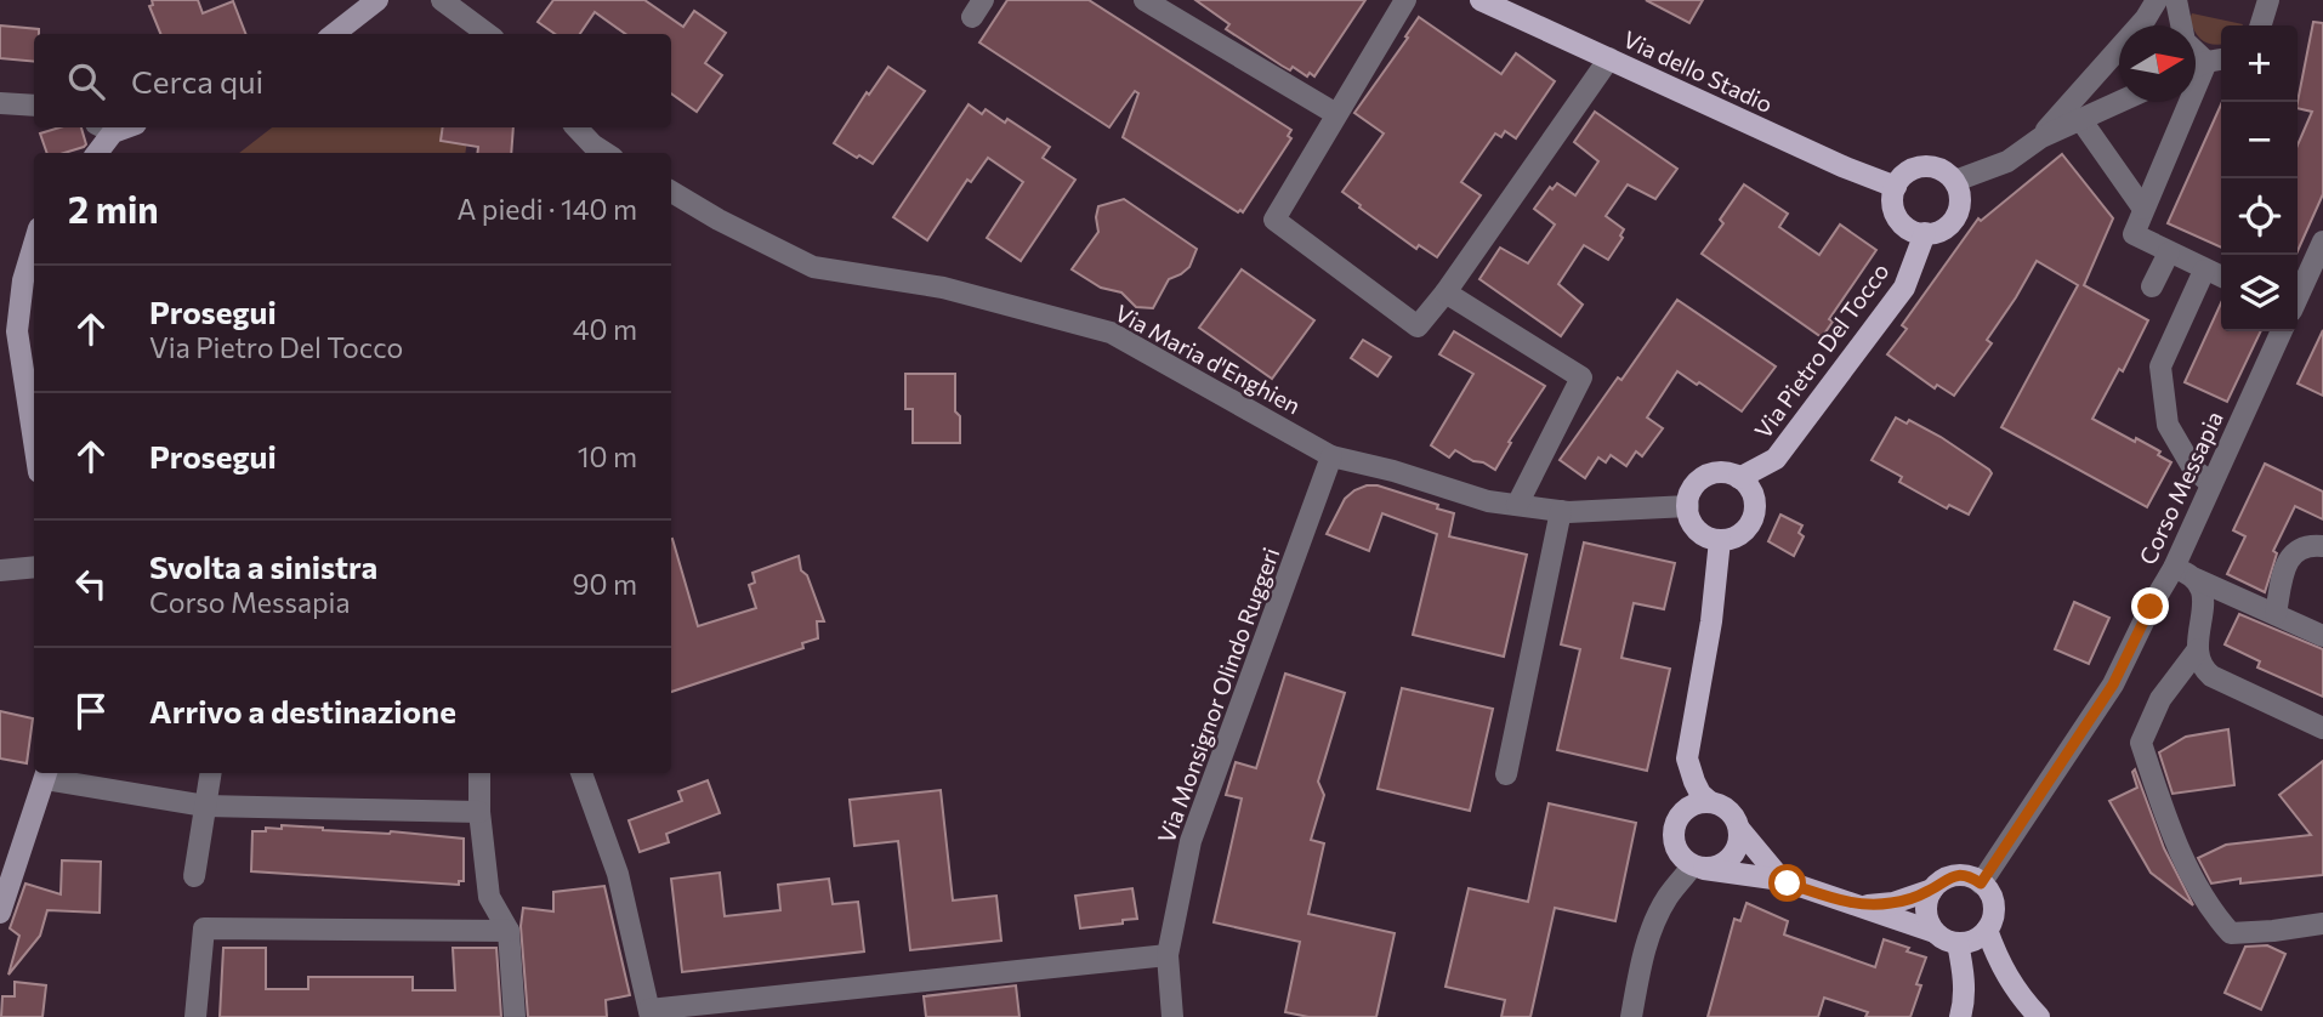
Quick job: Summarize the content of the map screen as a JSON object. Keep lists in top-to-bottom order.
{
  "streets": {
    "main road": ["Via dello Stadio", "Via Pietro Del Tocco"],
    "street": ["Via Maria d'Enghien", "Corso Messapia", "Via Monsignor Olindo Ruggeri"]
  },
  "crossings": [
    ["Via dello Stadio", "Via Pietro Del Tocco"],
    ["Via Pietro Del Tocco", "Via Maria d'Enghien"],
    ["Via Maria d'Enghien", "Via Monsignor Olindo Ruggeri"]
  ],
  "north": "right",
  "page": {
    "map_buttons": ["+", "−"],
    "search": "Cerca qui",
    "heading": ["2 min", "A piedi · 140 m"],
    "list": [
      ["Prosegui", "Via Pietro Del Tocco", "40 m"],
      ["Prosegui", "10 m"],
      ["Svolta a sinistra", "Corso Messapia", "90 m"],
      "Arrivo a destinazione"
    ]
  }
}
